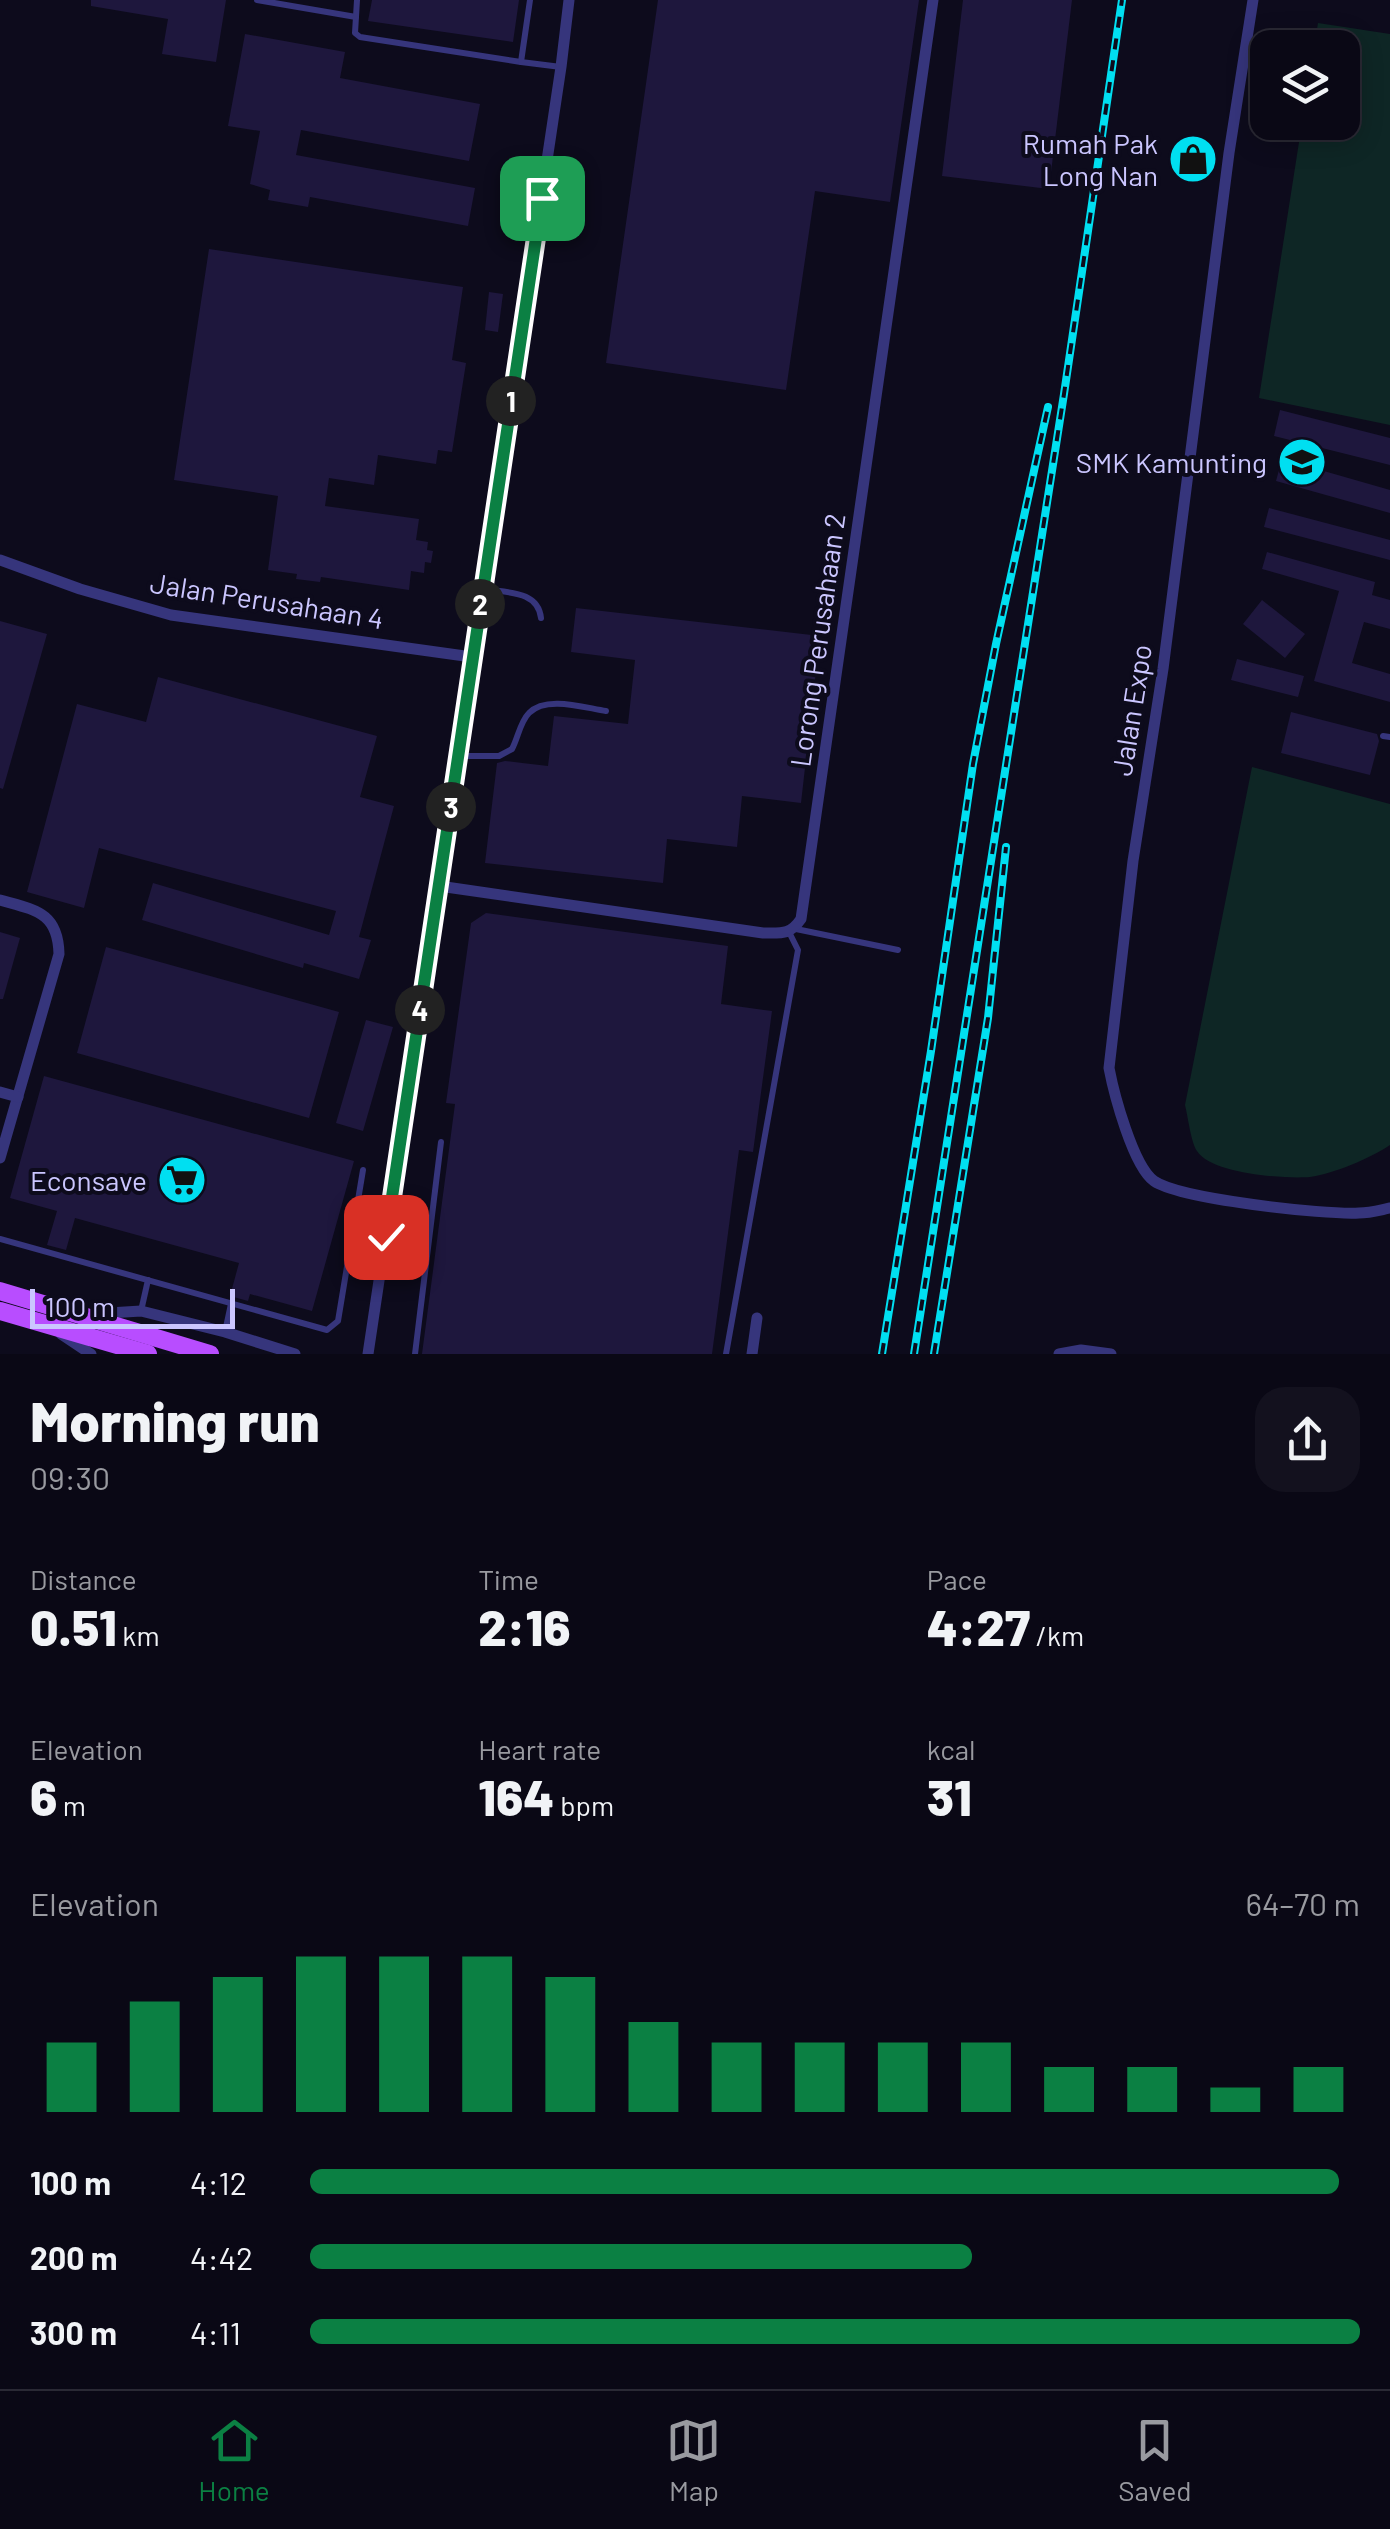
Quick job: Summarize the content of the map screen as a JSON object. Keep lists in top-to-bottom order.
{
  "streets": {
    "street": ["Jalan Perusahaan 4", "Lorong Perusahaan 2", "Jalan Expo"]
  },
  "places": {
    "shop": ["Rumah Pak Long Nan"],
    "school or university": ["SMK Kamunting"],
    "supermarket": ["Econsave"]
  },
  "scale_bar": "100 m",
  "page": {
    "pins": [
      "1",
      "2",
      "3",
      "4"
    ],
    "scale": "100 m",
    "heading": ["Morning run", "09:30"],
    "stats": [
      ["Distance", "0.51 km"],
      ["Time", "2:16"],
      ["Pace", "4:27 /km"],
      ["Elevation", "6 m"],
      ["Heart rate", "164 bpm"],
      ["kcal", "31"]
    ],
    "chart": ["Elevation", "64–70 m"],
    "list": [
      {
        "name": "100 m",
        "note": "4:12"
      },
      {
        "name": "200 m",
        "note": "4:42"
      },
      {
        "name": "300 m",
        "note": "4:11"
      }
    ],
    "tabs": ["Home", "Map", "Saved"]
  }
}
